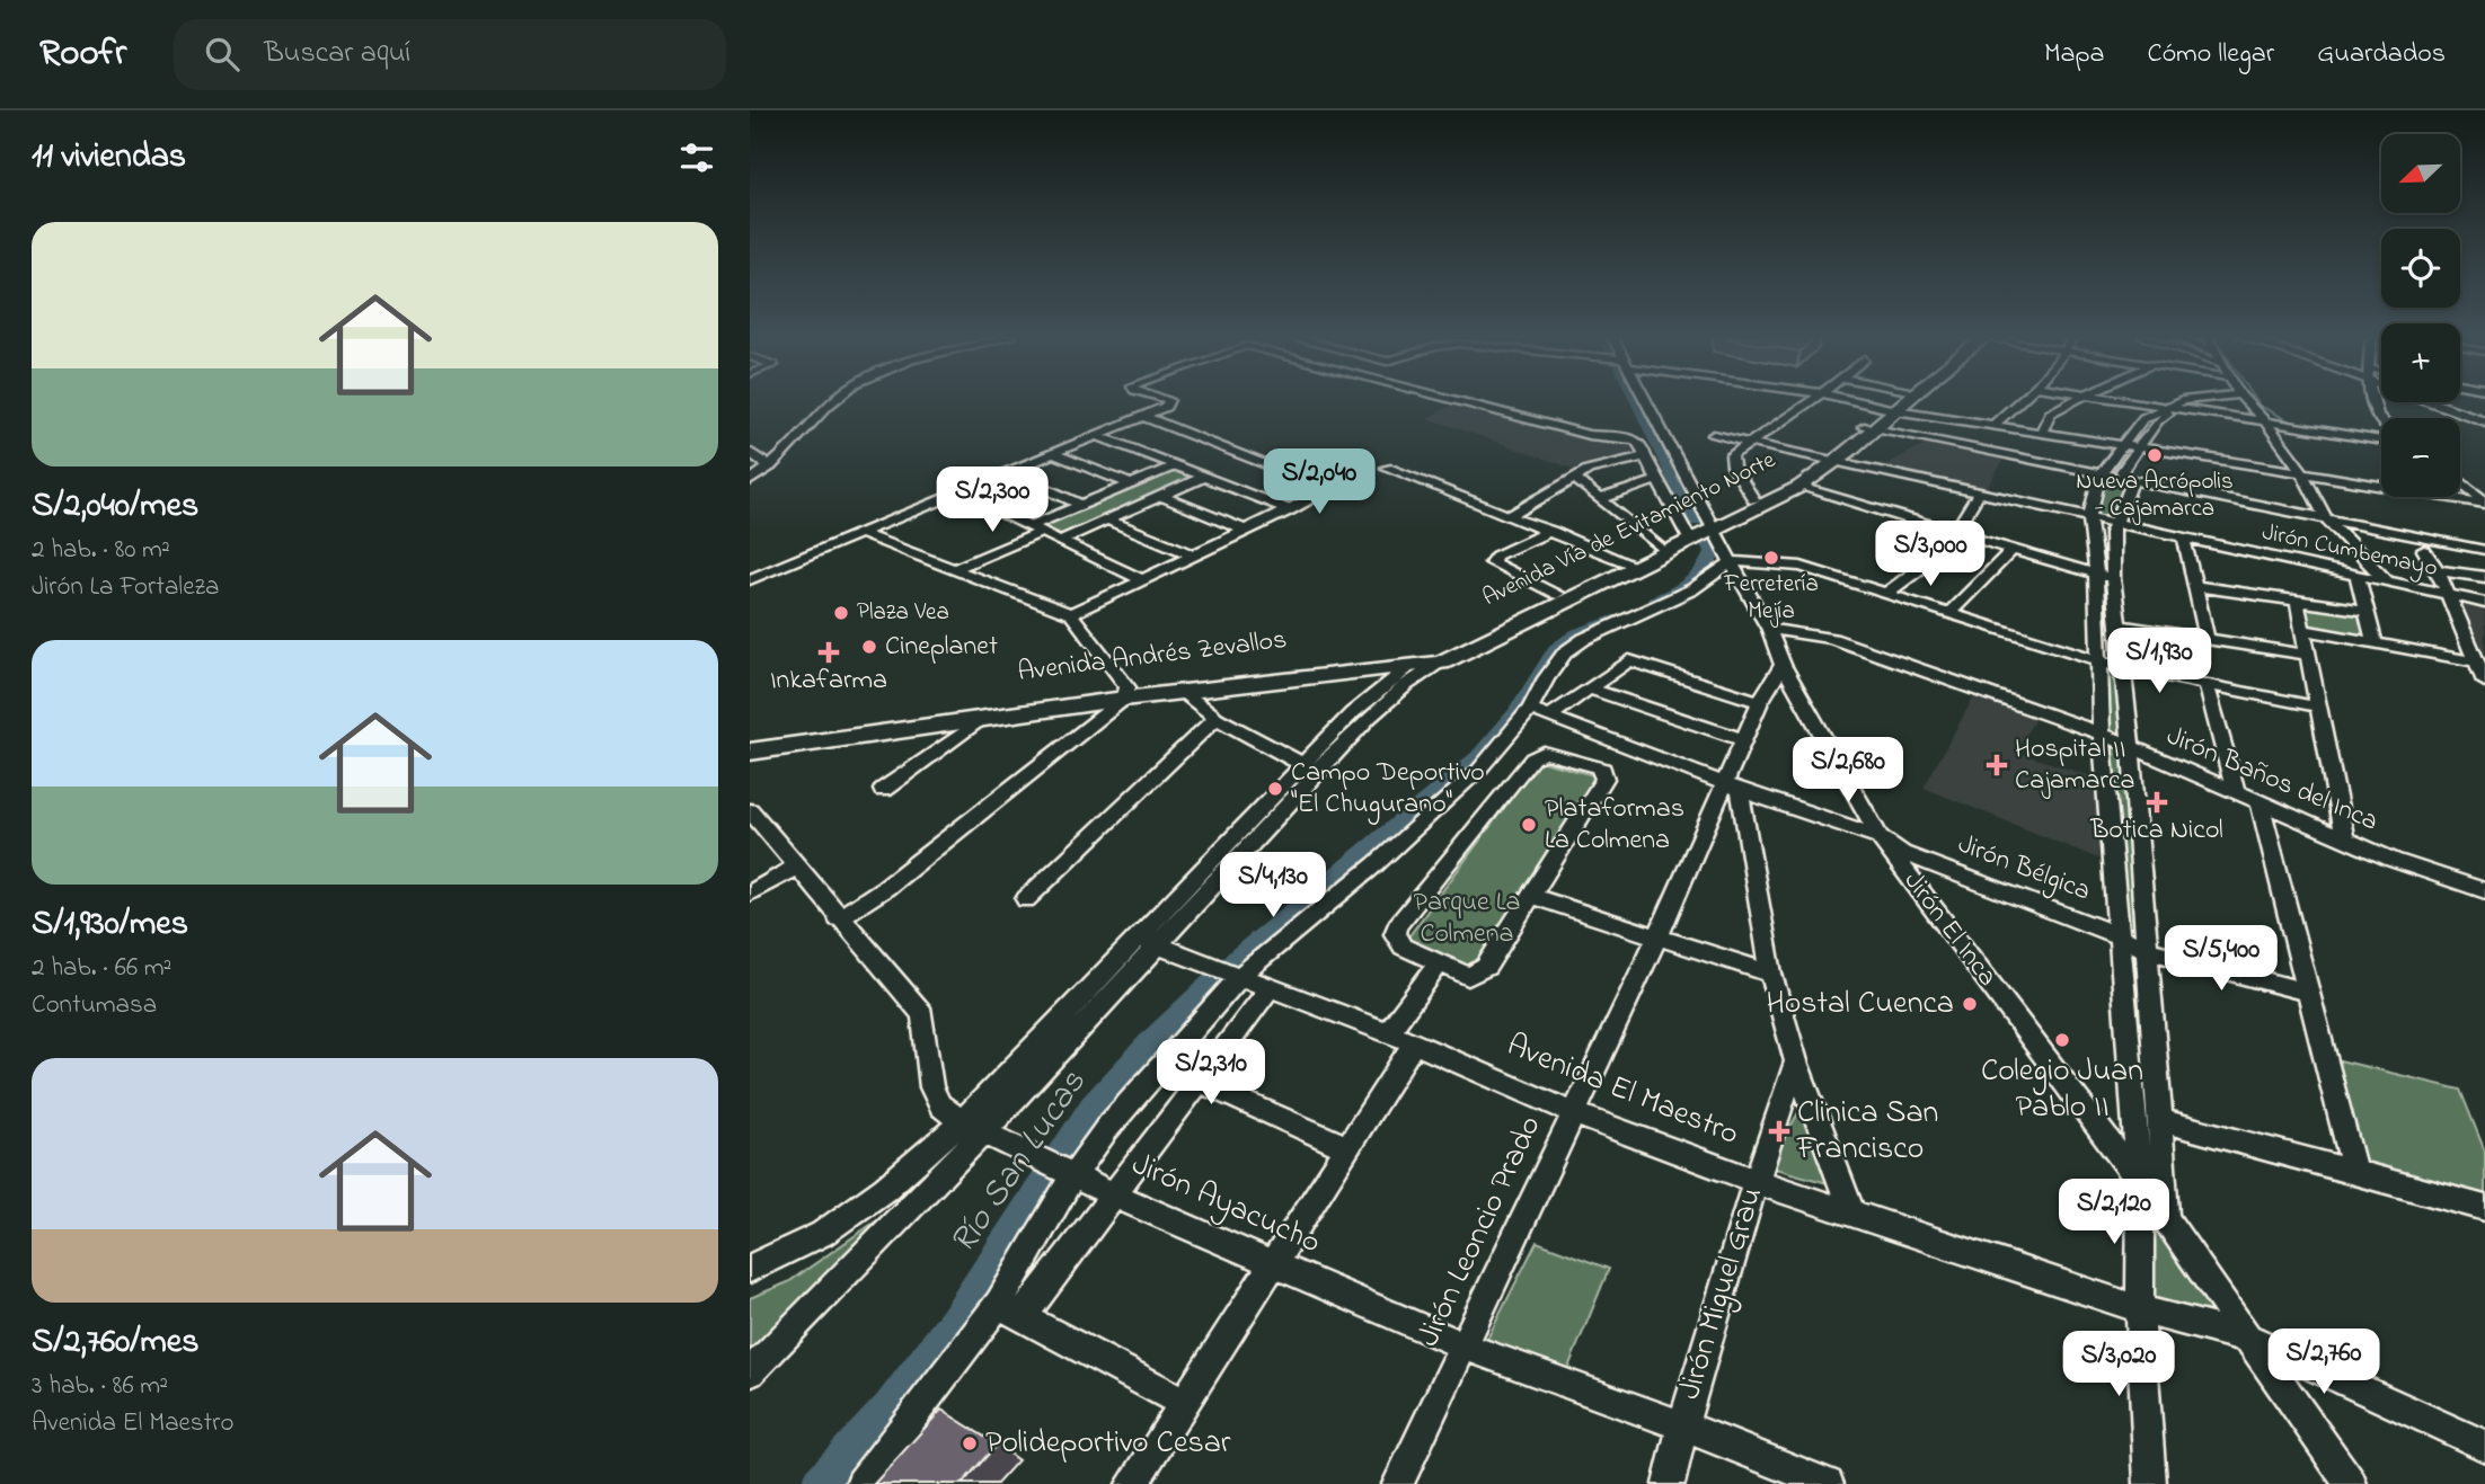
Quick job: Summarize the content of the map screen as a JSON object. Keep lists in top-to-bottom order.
{
  "streets": {
    "highway": ["Avenida Vía de Evitamiento Norte", "Avenida Andrés Zevallos"],
    "street": [
      "Jirón Cumbemayo",
      "Jirón Baños del Inca",
      "Jirón Bélgica",
      "Jirón El Inca",
      "Avenida El Maestro",
      "Jirón Ayacucho",
      "Jirón Leoncio Prado",
      "Jirón Miguel Grau"
    ]
  },
  "crossings": [
    ["Avenida Vía de Evitamiento Norte", "Jirón Cumbemayo"],
    ["Avenida Vía de Evitamiento Norte", "Avenida Andrés Zevallos"],
    ["Avenida Vía de Evitamiento Norte", "Jirón El Inca"],
    ["Jirón Baños del Inca", "Jirón El Inca"],
    ["Jirón Bélgica", "Jirón El Inca"],
    ["Jirón Bélgica", "Jirón Leoncio Prado"],
    ["Jirón El Inca", "Avenida El Maestro"],
    ["Jirón El Inca", "Jirón Leoncio Prado"],
    ["Avenida El Maestro", "Jirón Leoncio Prado"],
    ["Avenida El Maestro", "Jirón Miguel Grau"],
    ["Jirón Ayacucho", "Jirón Leoncio Prado"],
    ["Jirón Ayacucho", "Jirón Miguel Grau"]
  ],
  "water": ["Río San Lucas"],
  "parks": ["Parque La Colmena"],
  "places": {
    "other": [
      "Nueva Acrópolis - Cajamarca",
      "Ferretería Mejía",
      "Plaza Vea",
      "Cineplanet",
      "Campo Deportivo \"El Chugurano\"",
      "Plataformas La Colmena",
      "Hostal Cuenca",
      "Colegio Juan Pablo II",
      "Polideportivo Cesar"
    ],
    "health": [
      "Inkafarma",
      "Hospital II Cajamarca",
      "Botica Nicol",
      "Clinica San Francisco"
    ]
  },
  "north": "bottom left",
  "page": {
    "header": "Roofr",
    "search": "Buscar aquí",
    "nav": ["Mapa", "Cómo llegar", "Guardados"],
    "heading": "11 viviendas",
    "map_buttons": ["+", "−"],
    "list": [
      {
        "name": "S/2,040/mes",
        "note": "2 hab. · 80 m² · Jirón La Fortaleza"
      },
      {
        "name": "S/1,930/mes",
        "note": "2 hab. · 66 m² · Contumasa"
      },
      {
        "name": "S/2,760/mes",
        "note": "3 hab. · 86 m² · Avenida El Maestro"
      }
    ],
    "price": [
      "S/2,040",
      "S/2,300",
      "S/3,000",
      "S/1,930",
      "S/2,680",
      "S/4,130",
      "S/5,400",
      "S/2,310",
      "S/2,120",
      "S/2,760",
      "S/3,020"
    ]
  }
}
